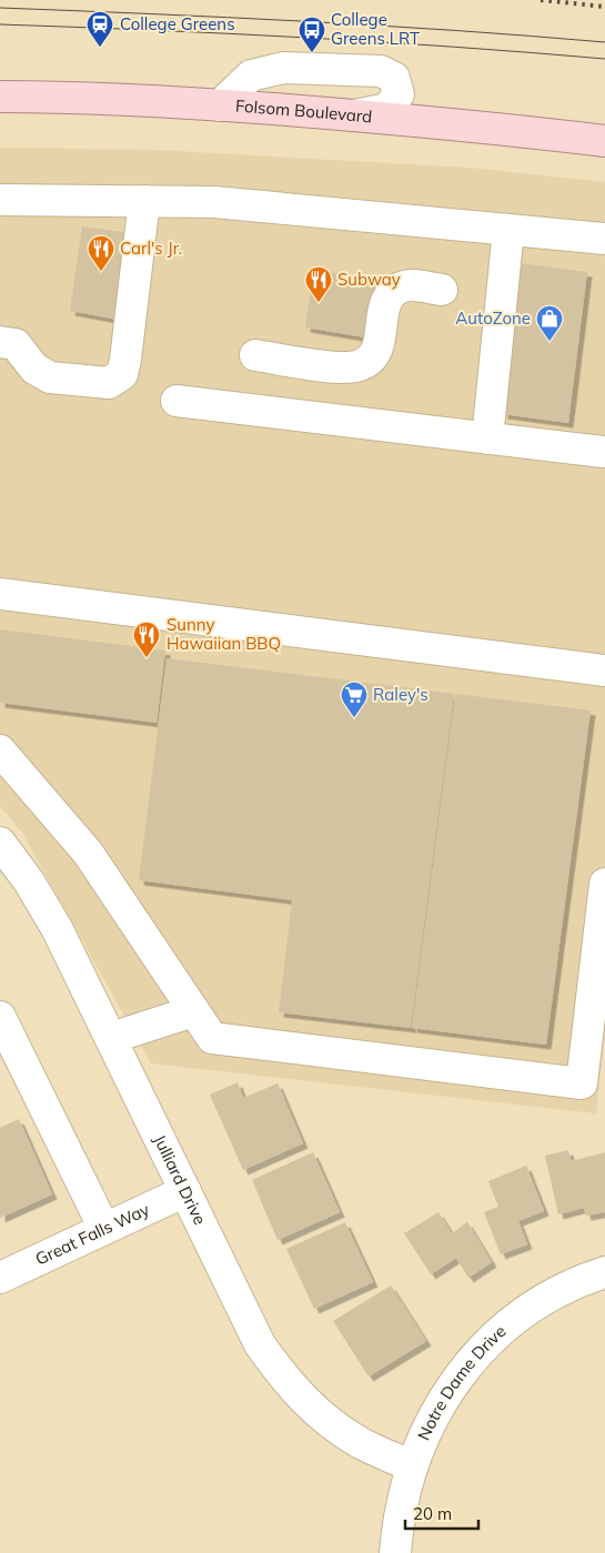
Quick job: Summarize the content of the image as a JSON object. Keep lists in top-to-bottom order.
{
  "streets": {
    "main road": ["Folsom Boulevard"],
    "street": ["Julliard Drive", "Great Falls Way", "Notre Dame Drive"]
  },
  "crossings": [
    ["Julliard Drive", "Great Falls Way"],
    ["Julliard Drive", "Notre Dame Drive"]
  ],
  "places": {
    "station": ["College Greens"],
    "bus stop": ["College Greens LRT"],
    "restaurant": ["Carl's Jr.", "Subway", "Sunny Hawaiian BBQ"],
    "shop": ["AutoZone"],
    "supermarket": ["Raley's"]
  },
  "scale_bar": "20 m"
}
